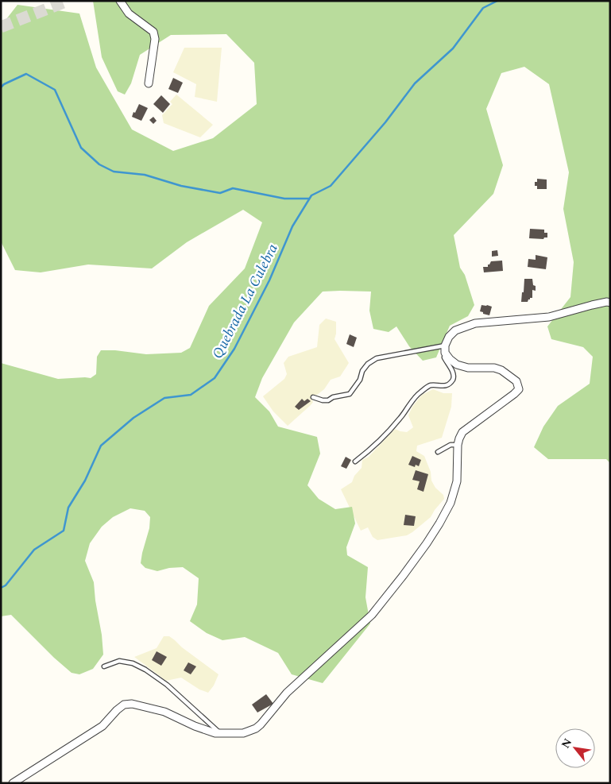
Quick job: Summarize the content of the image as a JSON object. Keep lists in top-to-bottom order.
{
  "water": ["Quebrada La Culebra"],
  "north": "top left"
}
